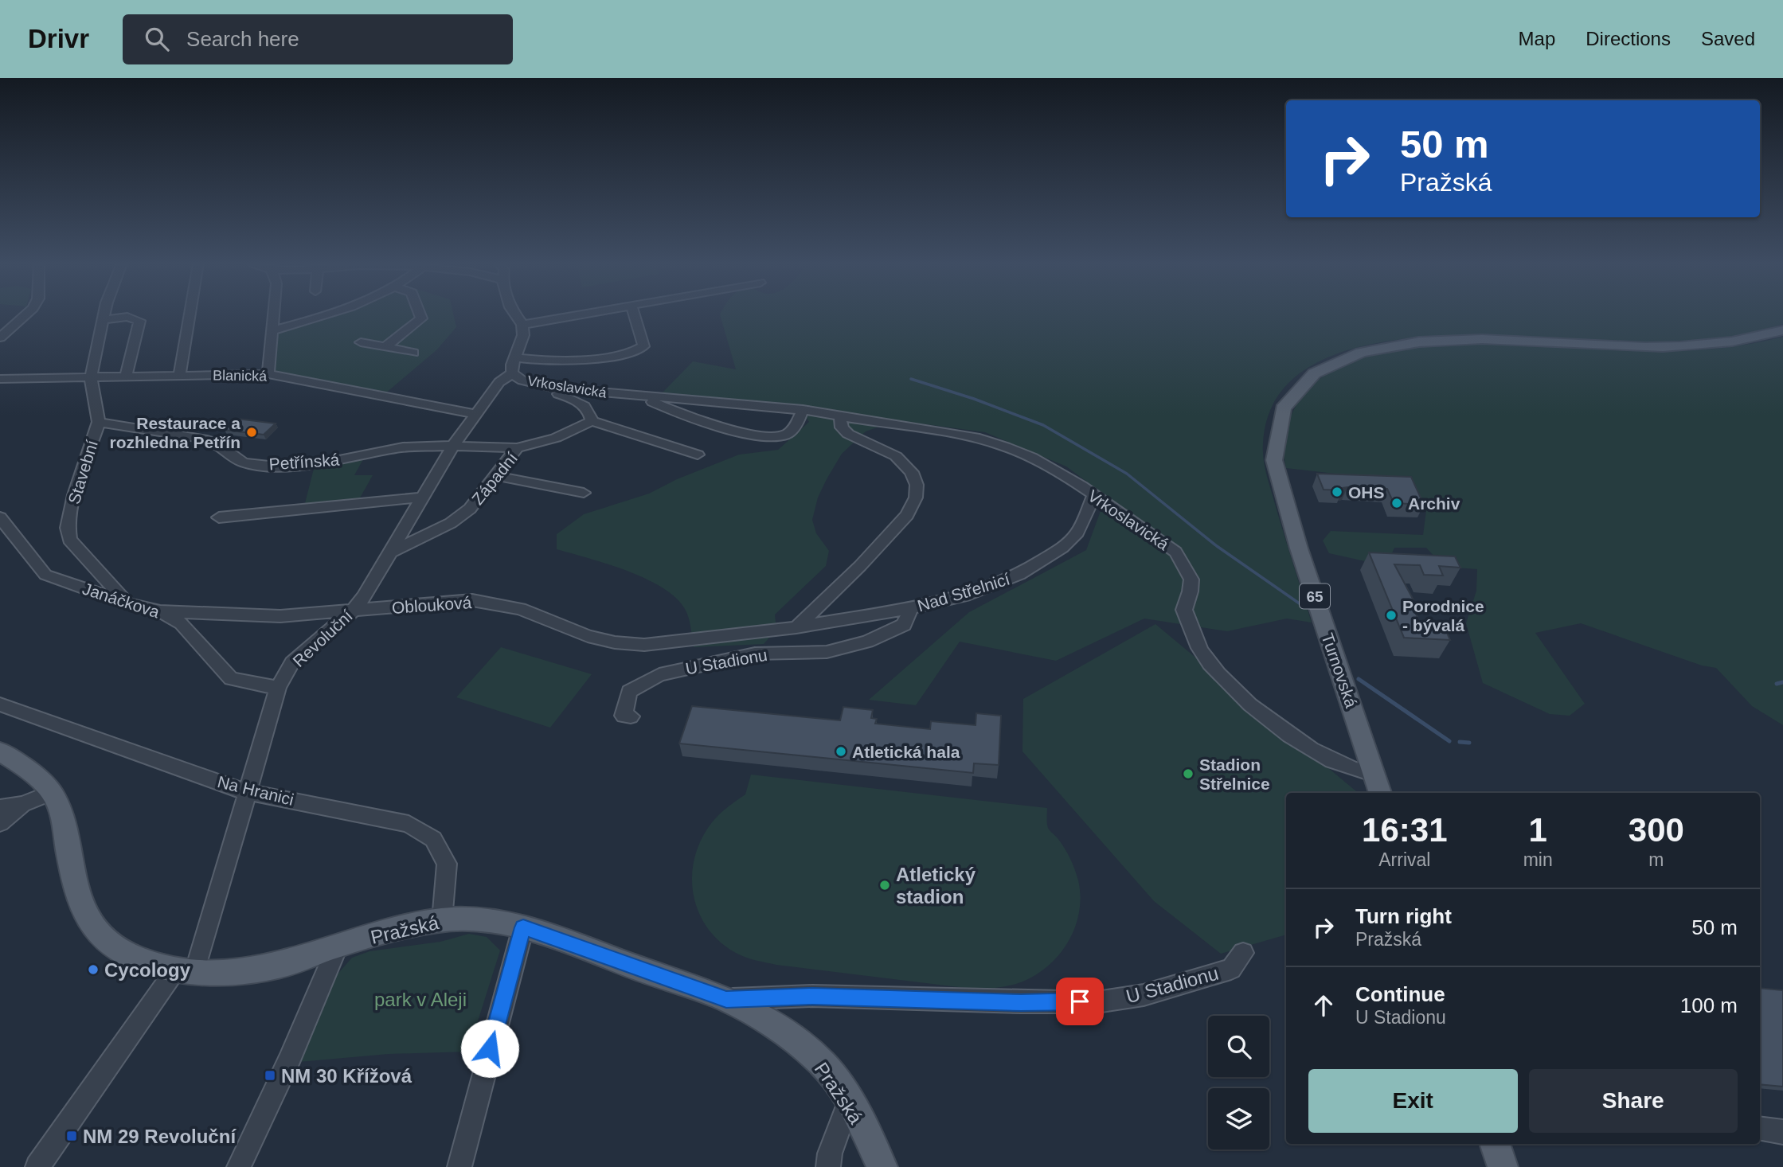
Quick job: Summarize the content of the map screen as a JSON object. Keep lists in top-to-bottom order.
{
  "streets": {
    "main road": ["65", "Turnovská", "Pražská"],
    "street": [
      "Blanická",
      "Vrkoslavická",
      "Petřínská",
      "Stavební",
      "Západní",
      "Nad Střelnicí",
      "Janáčkova",
      "Oblouková",
      "Revoluční",
      "U Stadionu",
      "Na Hranici"
    ]
  },
  "crossings": [
    ["Blanická", "Stavební"],
    ["Blanická", "Revoluční"],
    ["Vrkoslavická", "Nad Střelnicí"],
    ["Vrkoslavická", "Revoluční"],
    ["Vrkoslavická", "Turnovská"],
    ["Petřínská", "Stavební"],
    ["Petřínská", "Západní"],
    ["Petřínská", "Revoluční"],
    ["Stavební", "Janáčkova"],
    ["Západní", "Revoluční"],
    ["Nad Střelnicí", "Oblouková"],
    ["Nad Střelnicí", "U Stadionu"],
    ["Janáčkova", "Oblouková"],
    ["Janáčkova", "Revoluční"],
    ["Oblouková", "Revoluční"],
    ["Revoluční", "Na Hranici"],
    ["Revoluční", "Pražská"],
    ["U Stadionu", "Pražská"],
    ["Na Hranici", "Pražská"]
  ],
  "parks": ["park v Aleji"],
  "places": {
    "other": [
      "Restaurace a rozhledna Petřín",
      "OHS",
      "Archiv",
      "Porodnice - bývalá",
      "Atletická hala",
      "Stadion Střelnice",
      "Atletický stadion",
      "Cycology"
    ],
    "transit": ["NM 30 Křížová", "NM 29 Revoluční"]
  },
  "page": {
    "header": "Drivr",
    "search": "Search here",
    "nav": ["Map", "Directions", "Saved"],
    "turn": ["50 m", "Pražská"],
    "eta": [
      "16:31",
      "Arrival",
      "1",
      "min",
      "300",
      "m"
    ],
    "list": [
      {
        "name": "Turn right",
        "note": "Pražská",
        "value": "50 m"
      },
      {
        "name": "Continue",
        "note": "U Stadionu",
        "value": "100 m"
      }
    ],
    "buttons": ["Exit", "Share"]
  }
}
